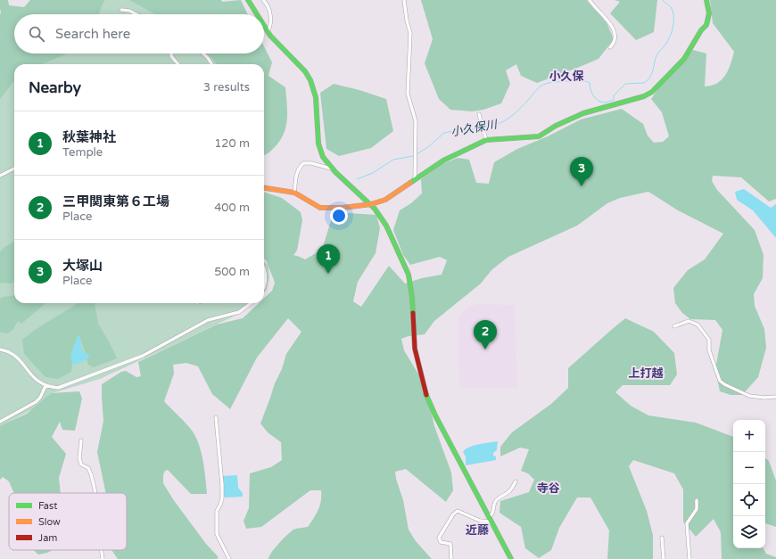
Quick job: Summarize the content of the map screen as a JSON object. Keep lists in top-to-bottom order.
{
  "districts": [
    "小久保",
    "上打越",
    "寺谷",
    "近藤"
  ],
  "water": ["小久保川"],
  "legend": ["Fast", "Slow", "Jam"],
  "page": {
    "search": "Search here",
    "heading": ["Nearby", "3 results"],
    "list": [
      {
        "mark": "1",
        "name": "秋葉神社",
        "note": "Temple",
        "value": "120 m"
      },
      {
        "mark": "2",
        "name": "三甲関東第６工場",
        "note": "Place",
        "value": "400 m"
      },
      {
        "mark": "3",
        "name": "大塚山",
        "note": "Place",
        "value": "500 m"
      }
    ],
    "pins": ["3", "1", "2"],
    "map_buttons": ["+", "−"]
  }
}
